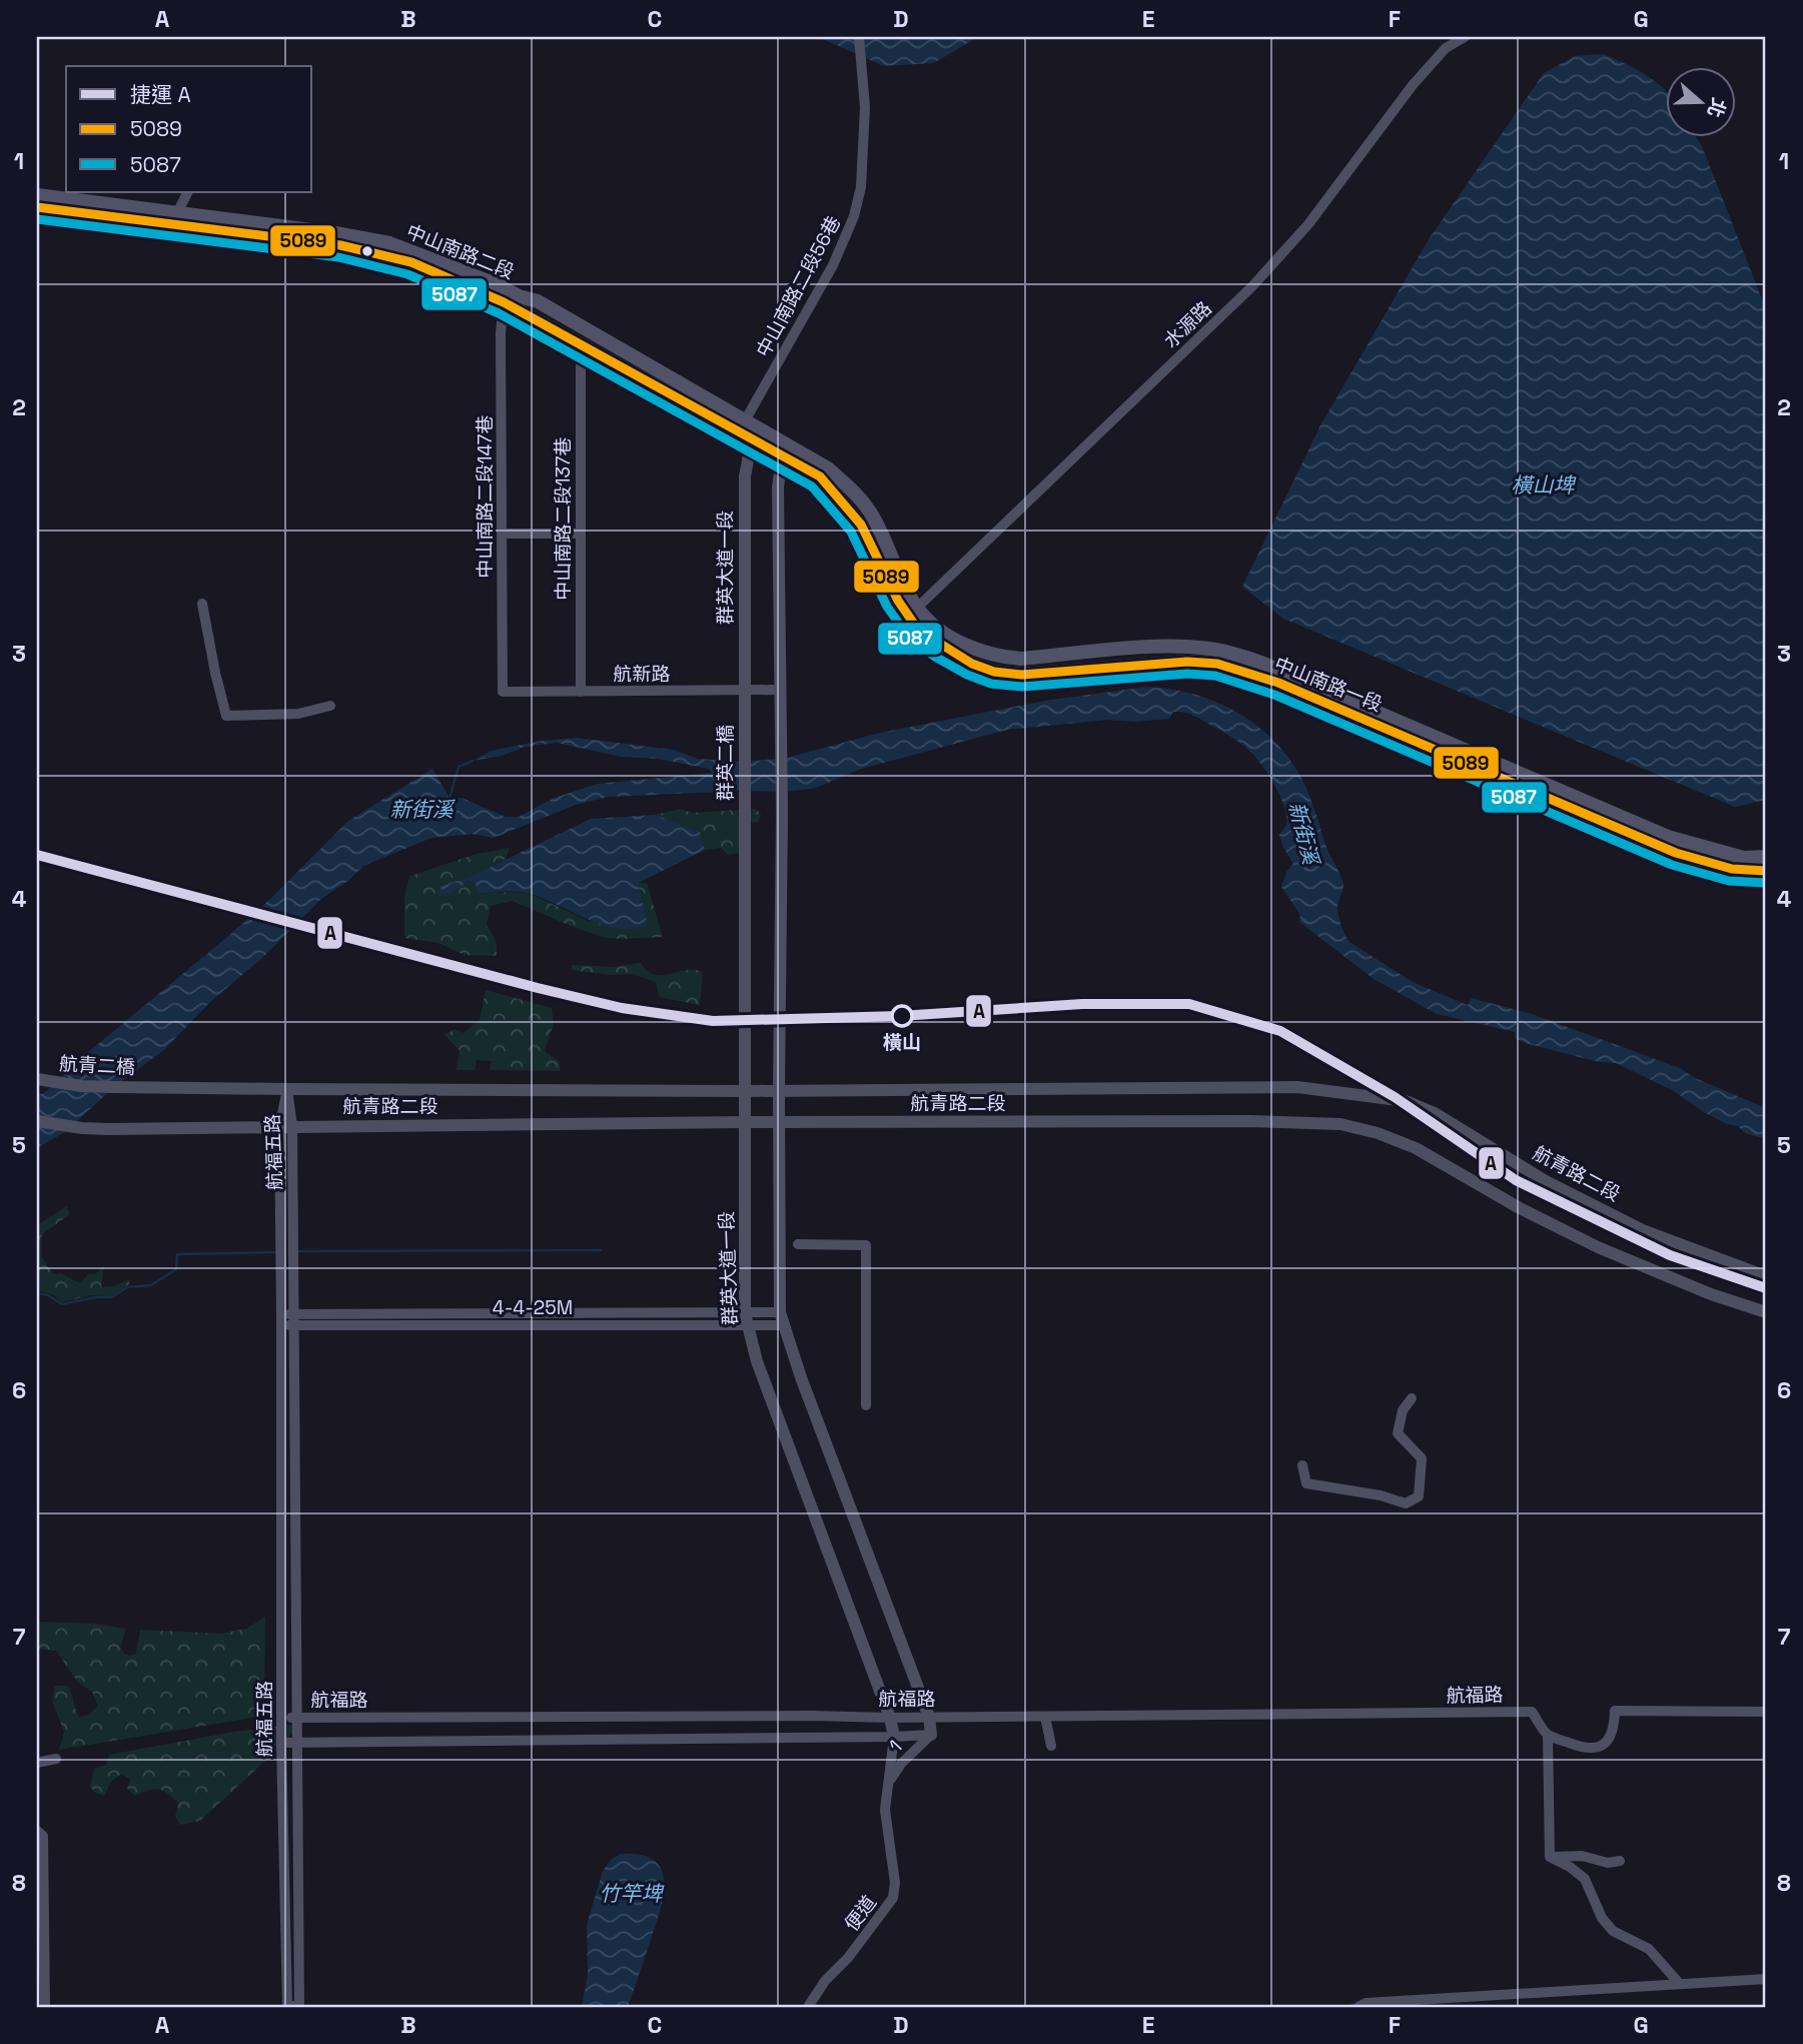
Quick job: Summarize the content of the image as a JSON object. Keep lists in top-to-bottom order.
{
  "streets": {
    "main road": ["中山南路二段", "中山南路一段"],
    "street": [
      "中山南路二段56巷",
      "水源路",
      "中山南路二段147巷",
      "中山南路二段137巷",
      "群英大道一段",
      "航新路",
      "群英二橋",
      "航青二橋",
      "航青路二段",
      "航福五路",
      "4-4-25M",
      "航福路",
      "1",
      "便道"
    ]
  },
  "crossings": [
    ["中山南路二段", "中山南路二段56巷"],
    ["中山南路二段", "中山南路二段147巷"],
    ["中山南路二段", "中山南路二段137巷"],
    ["中山南路二段", "群英大道一段"],
    ["中山南路二段", "中山南路一段"],
    ["中山南路二段56巷", "群英大道一段"],
    ["水源路", "中山南路一段"],
    ["中山南路二段147巷", "航新路"],
    ["中山南路二段137巷", "航新路"],
    ["群英大道一段", "航新路"],
    ["群英大道一段", "群英二橋"],
    ["群英大道一段", "航青路二段"],
    ["群英大道一段", "4-4-25M"],
    ["群英大道一段", "航福路"],
    ["群英大道一段", "1"],
    ["航青二橋", "航青路二段"],
    ["航青路二段", "航福五路"],
    ["航福五路", "4-4-25M"],
    ["航福五路", "航福路"],
    ["航福路", "1"],
    ["1", "便道"]
  ],
  "water": ["橫山埤", "新街溪", "竹竿埤"],
  "places": ["橫山"],
  "lines": ["transit line 5089", "transit line 5087", "metro line A"],
  "legend": ["捷運 A", "5089", "5087"],
  "north": "right",
  "grid": {
    "columns": [
      "A",
      "B",
      "C",
      "D",
      "E",
      "F",
      "G"
    ],
    "rows": [
      "1",
      "2",
      "3",
      "4",
      "5",
      "6",
      "7",
      "8"
    ]
  }
}
